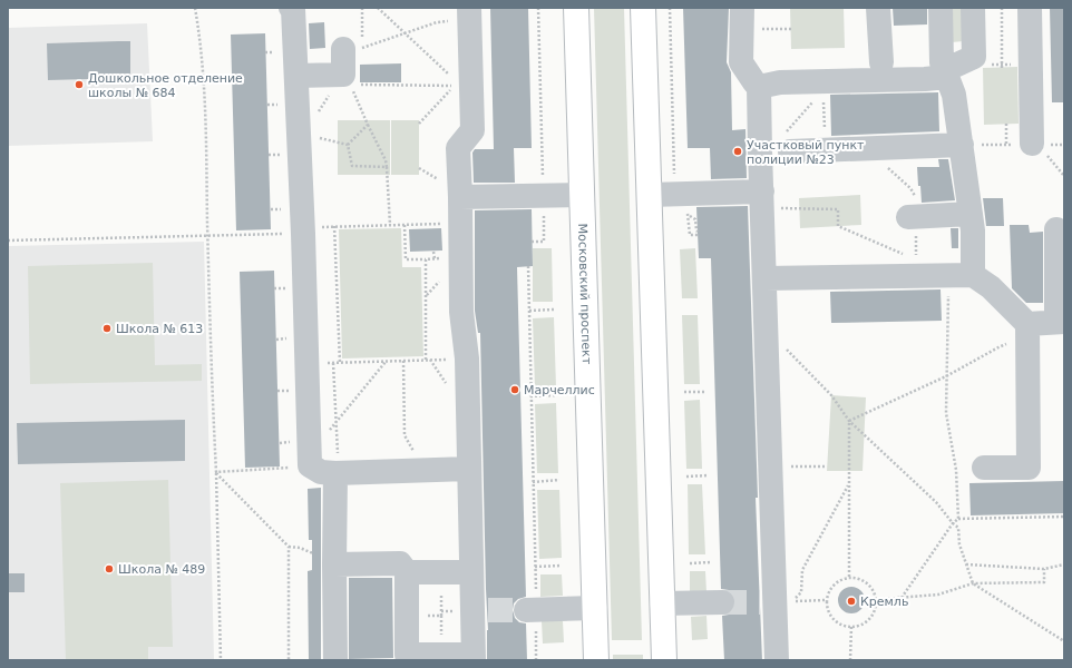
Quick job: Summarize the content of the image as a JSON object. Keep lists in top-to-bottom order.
{
  "streets": {
    "main road": ["Московский проспект"]
  },
  "places": [
    "Дошкольное отделение школы № 684",
    "Участковый пункт полиции №23",
    "Школа № 613",
    "Марчеллис",
    "Школа № 489",
    "Кремль"
  ]
}
